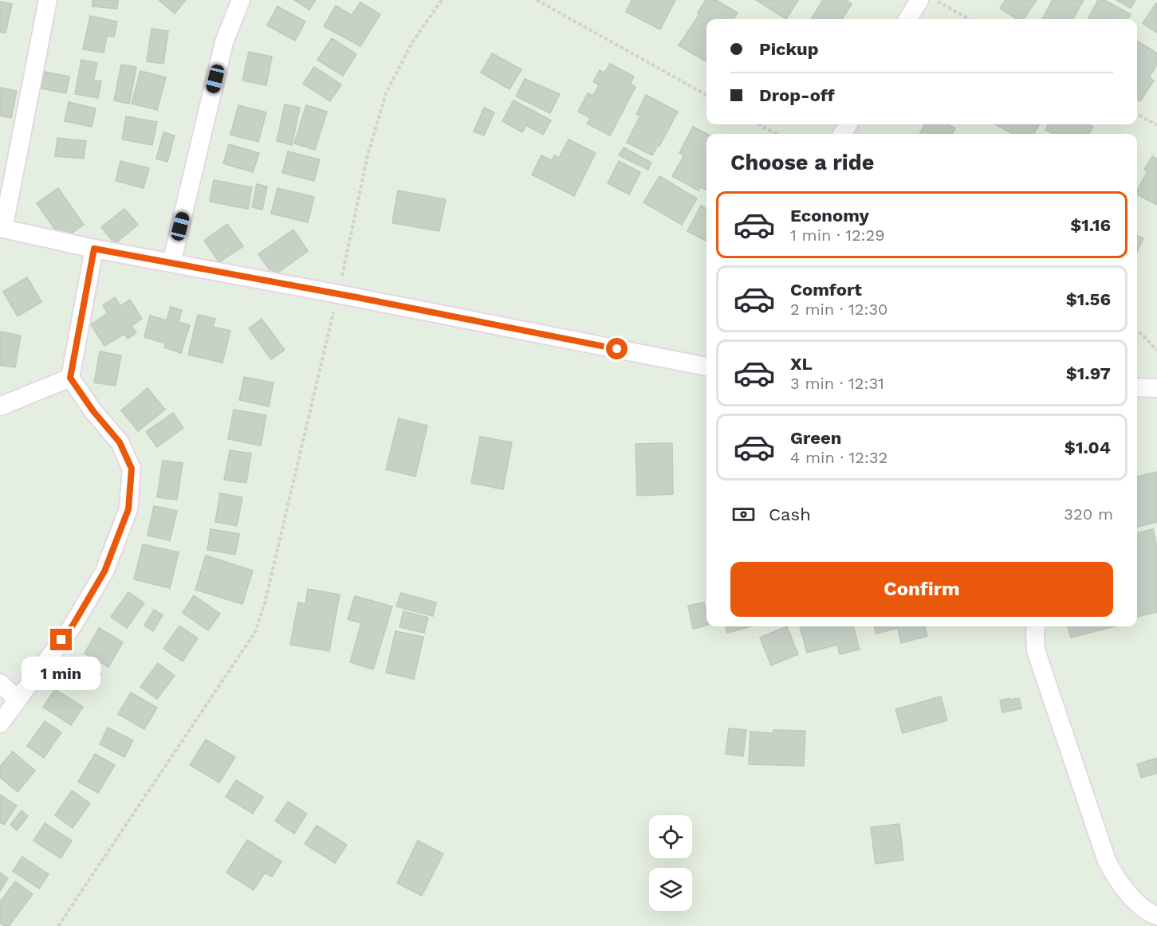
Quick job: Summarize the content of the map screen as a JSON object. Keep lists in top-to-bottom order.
{
  "page": {
    "banner": ["Pickup", "Drop-off"],
    "heading": "Choose a ride",
    "list": [
      {
        "name": "Economy",
        "note": "1 min · 12:29",
        "value": "$1.16"
      },
      {
        "name": "Comfort",
        "note": "2 min · 12:30",
        "value": "$1.56"
      },
      {
        "name": "XL",
        "note": "3 min · 12:31",
        "value": "$1.97"
      },
      {
        "name": "Green",
        "note": "4 min · 12:32",
        "value": "$1.04"
      }
    ],
    "pay": ["Cash", "320 m"],
    "buttons": "Confirm",
    "bubble": "1 min"
  }
}
